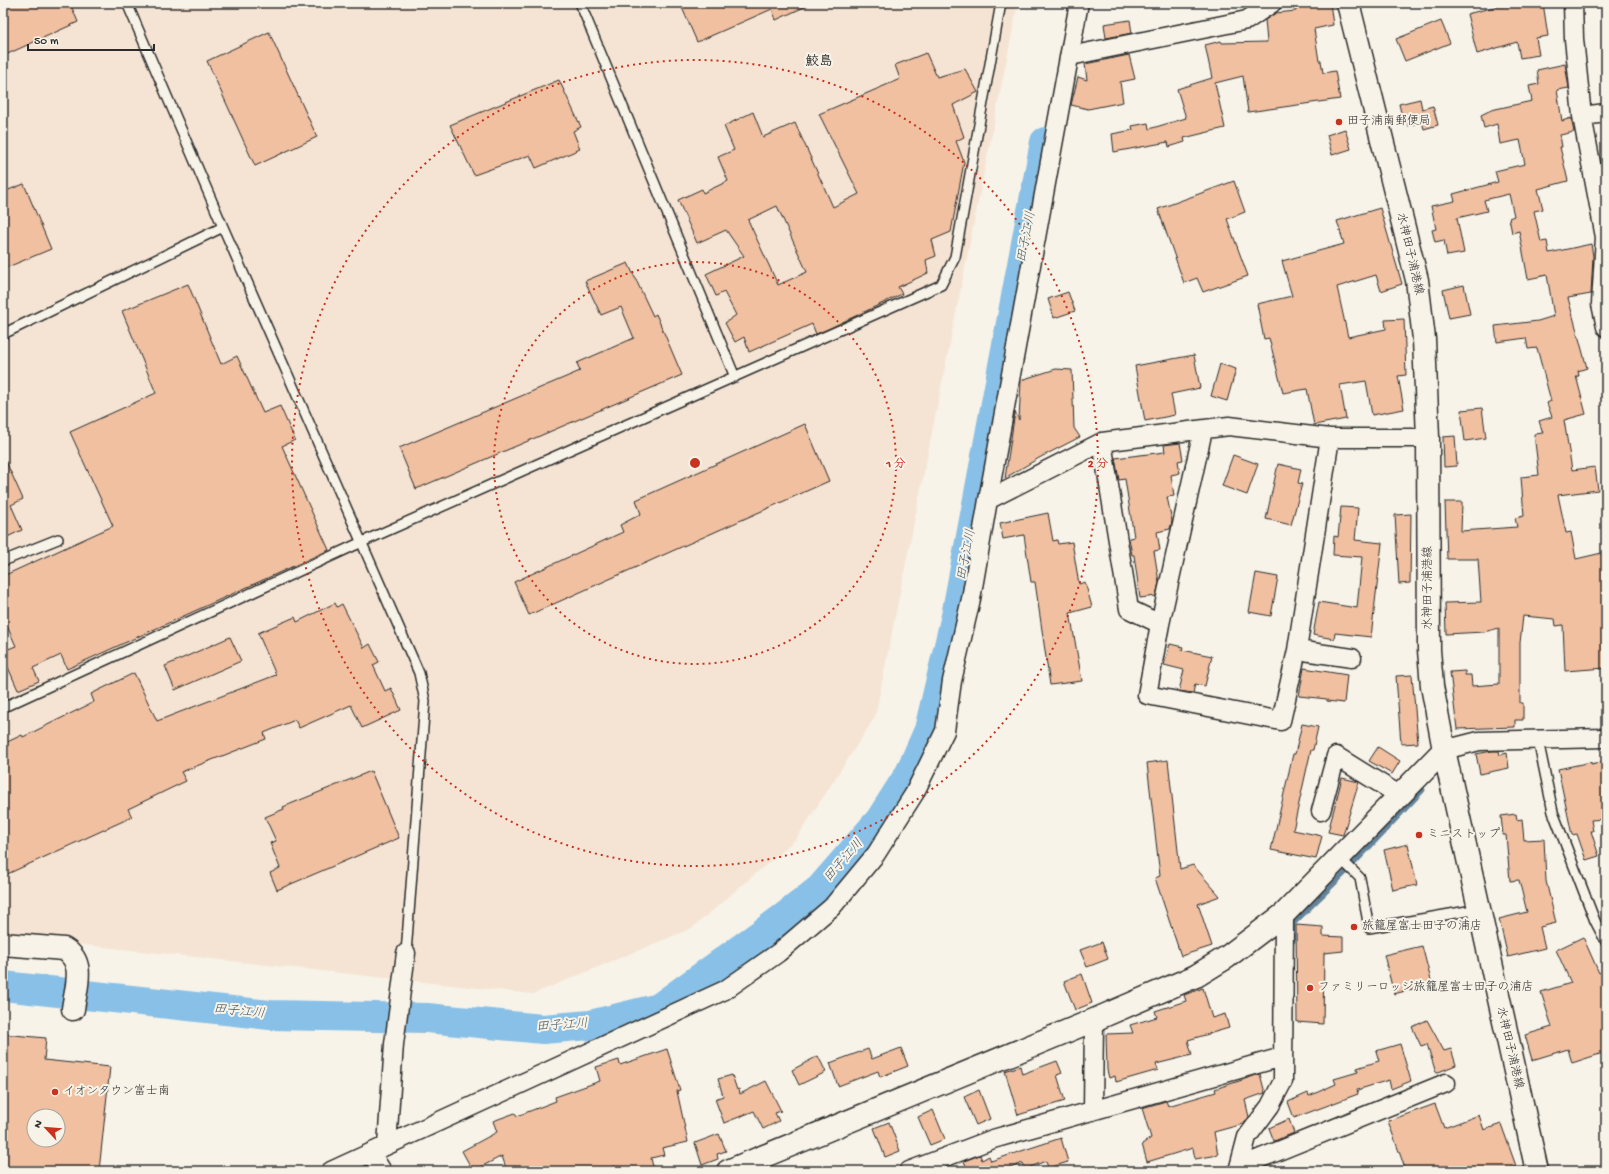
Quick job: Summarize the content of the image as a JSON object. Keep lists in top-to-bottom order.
{
  "streets": {
    "main road": ["水神田子浦港線"]
  },
  "districts": ["鮫島"],
  "water": ["田子江川"],
  "places": [
    "田子浦南郵便局",
    "ミニストップ",
    "旅籠屋富士田子の浦店",
    "ファミリーロッジ旅籠屋富士田子の浦店",
    "イオンタウン富士南"
  ],
  "scale_bar": "50 m",
  "north": "top left",
  "rings": ["1 分", "2 分"]
}
